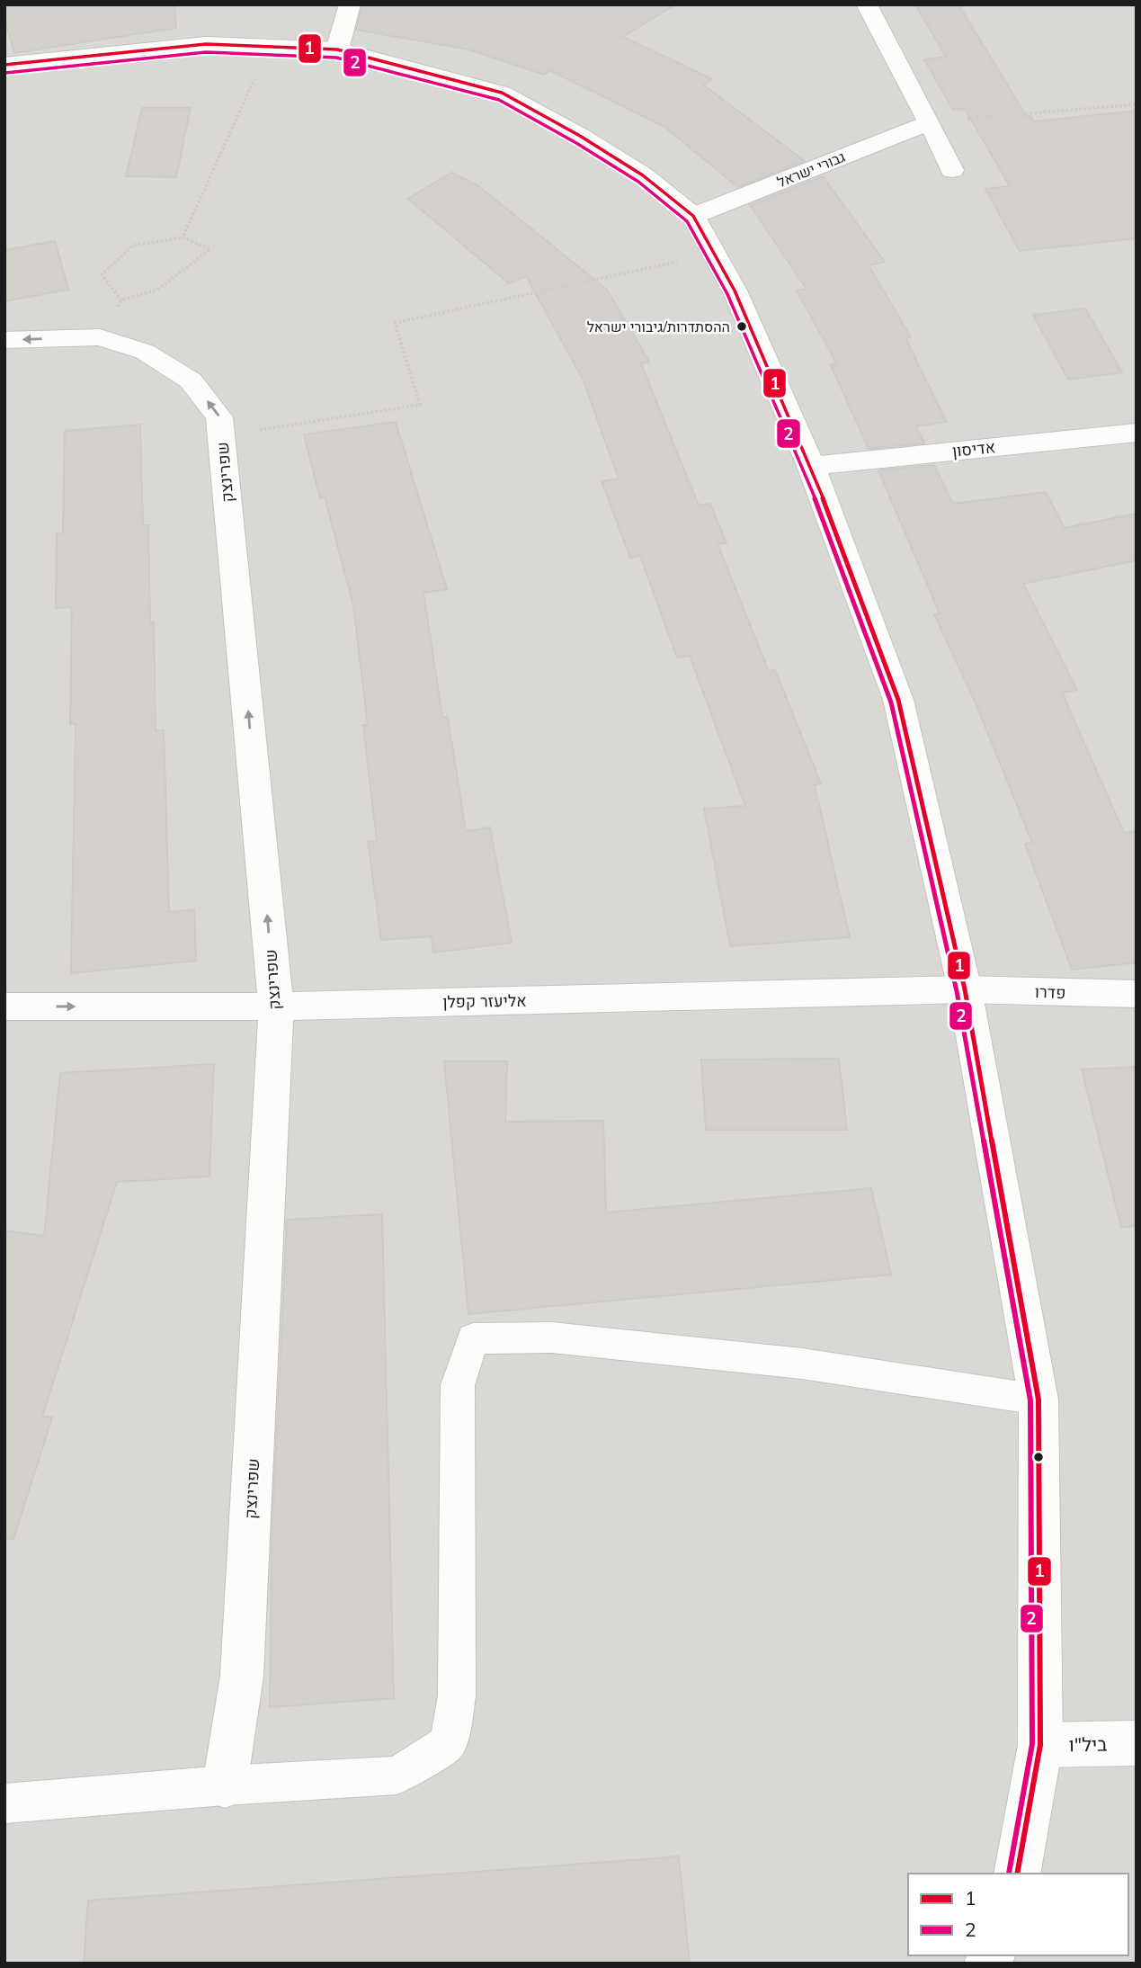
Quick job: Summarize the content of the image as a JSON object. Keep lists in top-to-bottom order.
{
  "streets": {
    "street": [
      "גבורי ישראל",
      "אדיסון",
      "שפרינצק",
      "פדרו",
      "אליעזר קפלן",
      "ביל\"ו"
    ]
  },
  "crossings": [
    ["שפרינצק", "אליעזר קפלן"],
    ["פדרו", "אליעזר קפלן"]
  ],
  "one_way": ["שפרינצק"],
  "places": ["ההסתדרות/גיבורי ישראל"],
  "lines": ["transit line 1", "transit line 2"],
  "legend": ["1", "2"]
}
